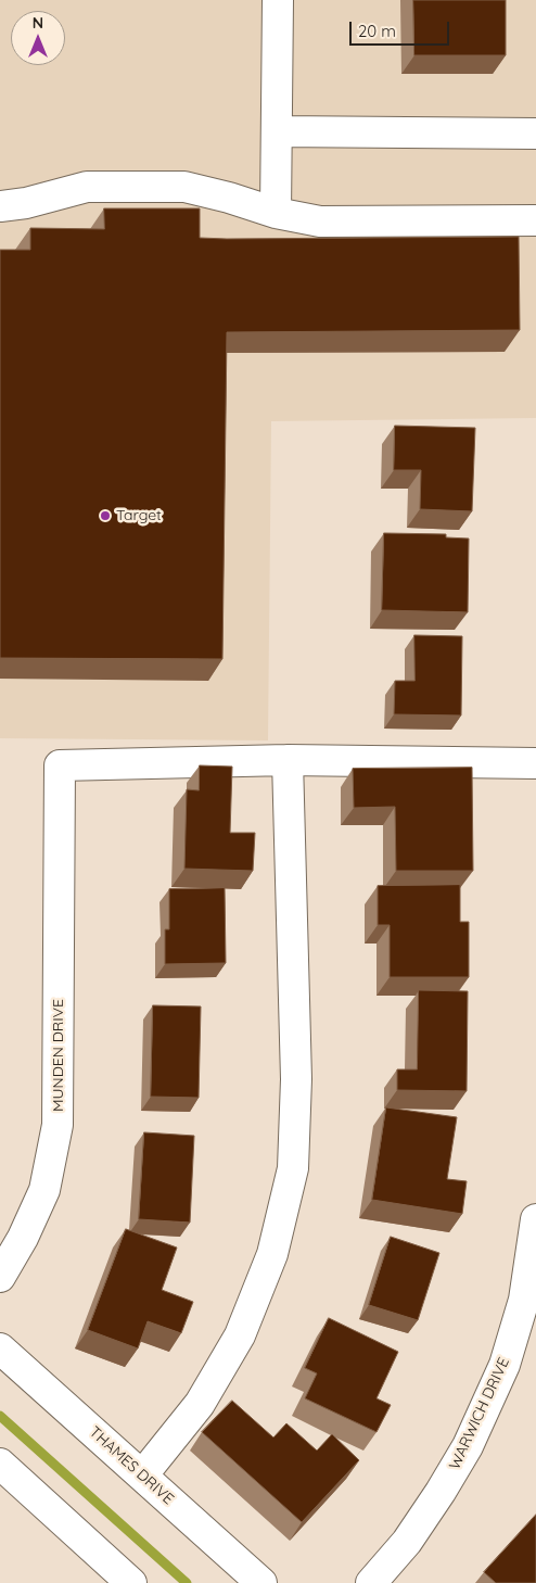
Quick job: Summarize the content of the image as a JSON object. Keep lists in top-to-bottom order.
{
  "streets": {
    "street": ["MUNDEN DRIVE", "WARWICH DRIVE", "THAMES DRIVE"]
  },
  "places": ["Target"],
  "scale_bar": "20 m",
  "north": "top"
}
